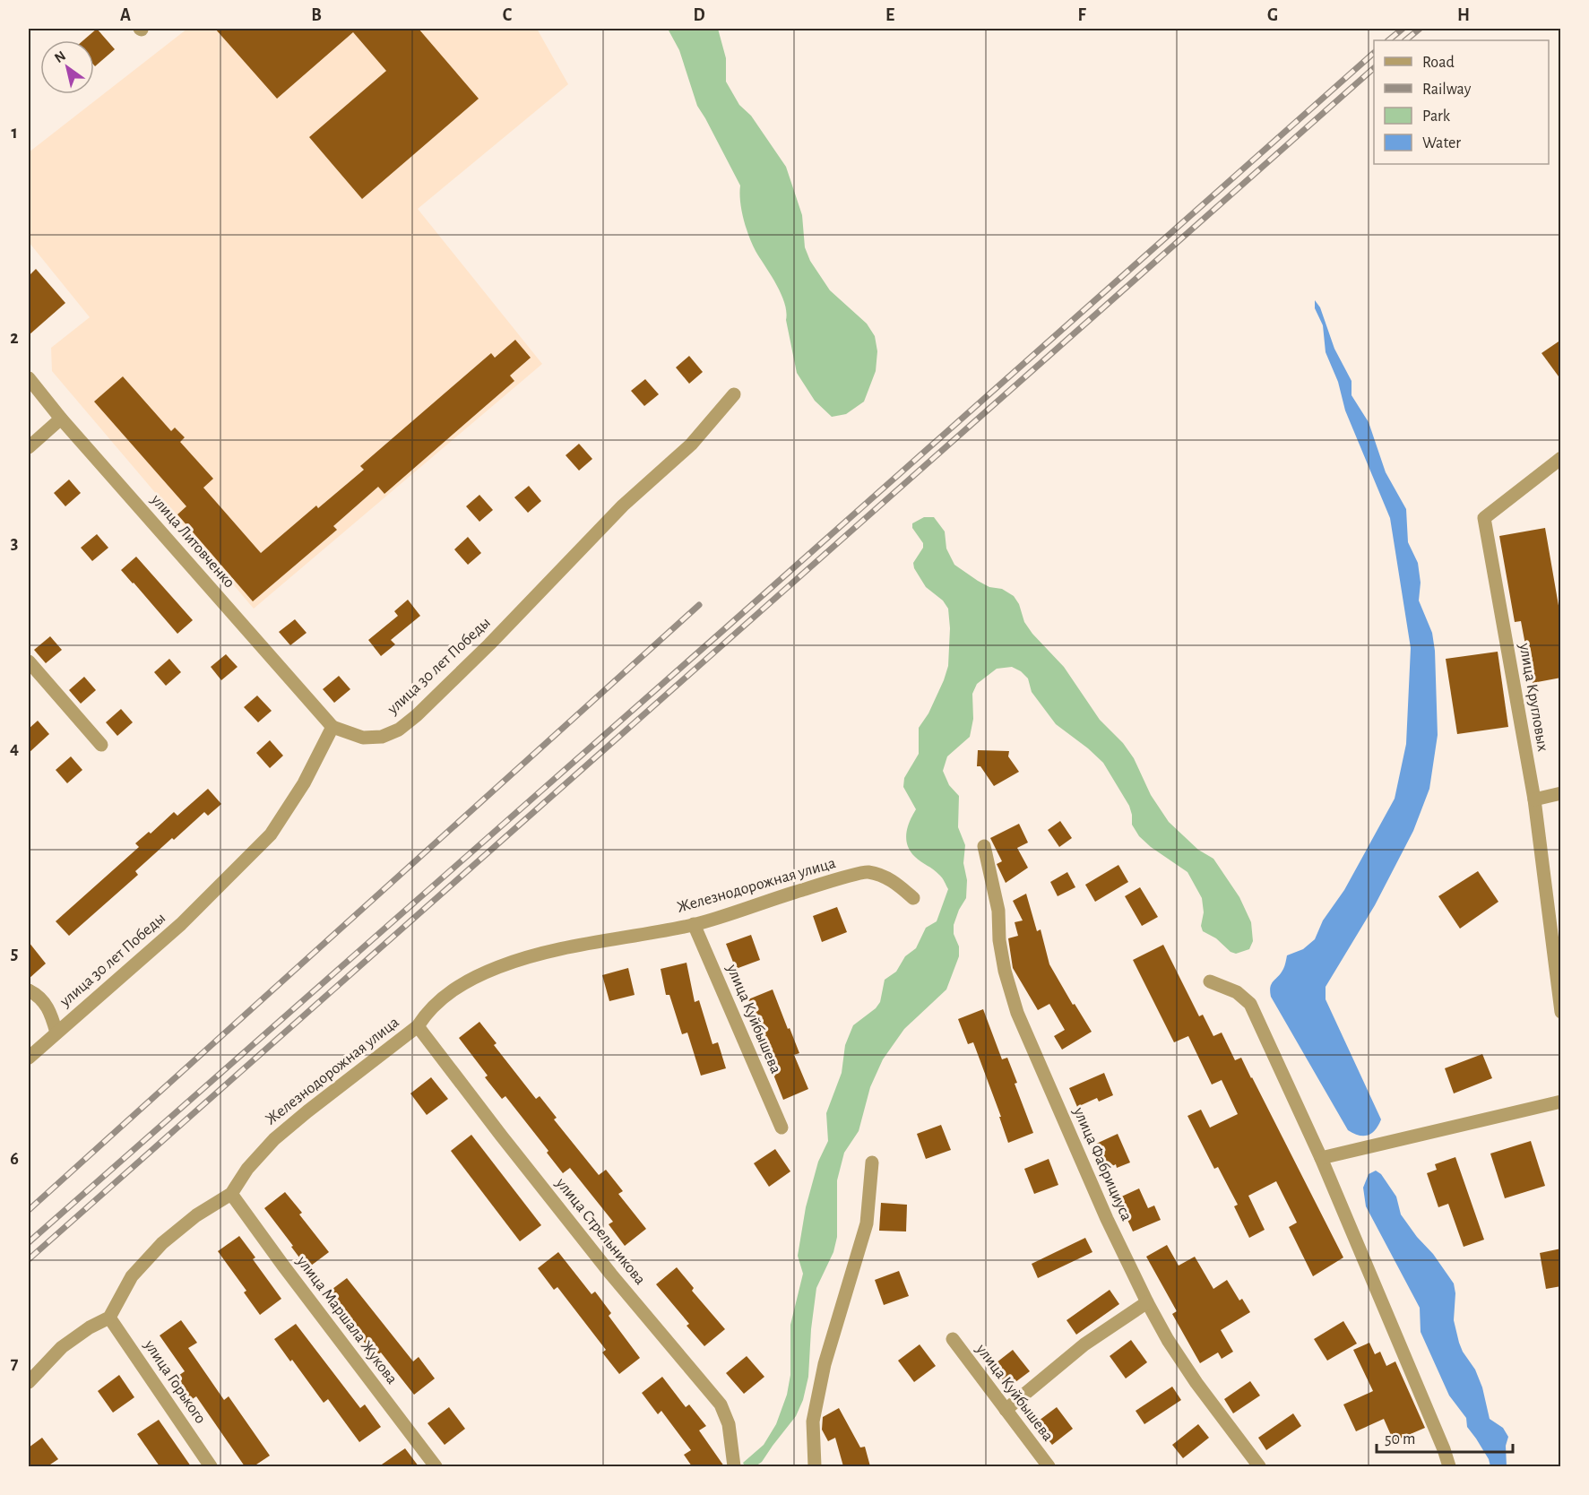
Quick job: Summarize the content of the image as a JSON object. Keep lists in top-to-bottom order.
{
  "streets": {
    "street": [
      "улица Литовченко",
      "улица 30 лет Победы",
      "улица Кругловых",
      "Железнодорожная улица",
      "улица Куйбышева",
      "улица Фабрициуса",
      "улица Стрельникова",
      "улица Маршала Жукова",
      "улица Горького"
    ]
  },
  "crossings": [
    ["улица Литовченко", "улица 30 лет Победы"],
    ["Железнодорожная улица", "улица Куйбышева"],
    ["Железнодорожная улица", "улица Стрельникова"],
    ["Железнодорожная улица", "улица Маршала Жукова"],
    ["Железнодорожная улица", "улица Горького"]
  ],
  "legend": [
    "Road",
    "Railway",
    "Park",
    "Water"
  ],
  "scale_bar": "50 m",
  "north": "top left",
  "grid": {
    "columns": [
      "A",
      "B",
      "C",
      "D",
      "E",
      "F",
      "G",
      "H"
    ],
    "rows": [
      "1",
      "2",
      "3",
      "4",
      "5",
      "6",
      "7"
    ]
  }
}
